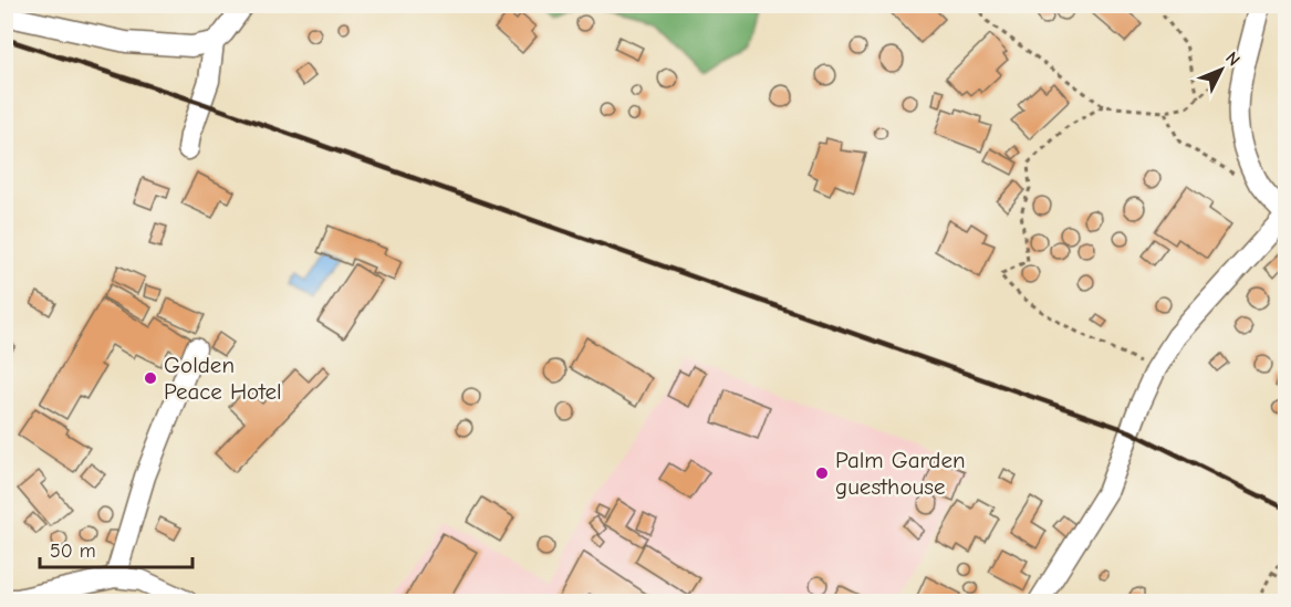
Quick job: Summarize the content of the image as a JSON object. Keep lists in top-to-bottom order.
{
  "places": ["Golden Peace Hotel", "Palm Garden guesthouse"],
  "scale_bar": "50 m",
  "north": "top right"
}
